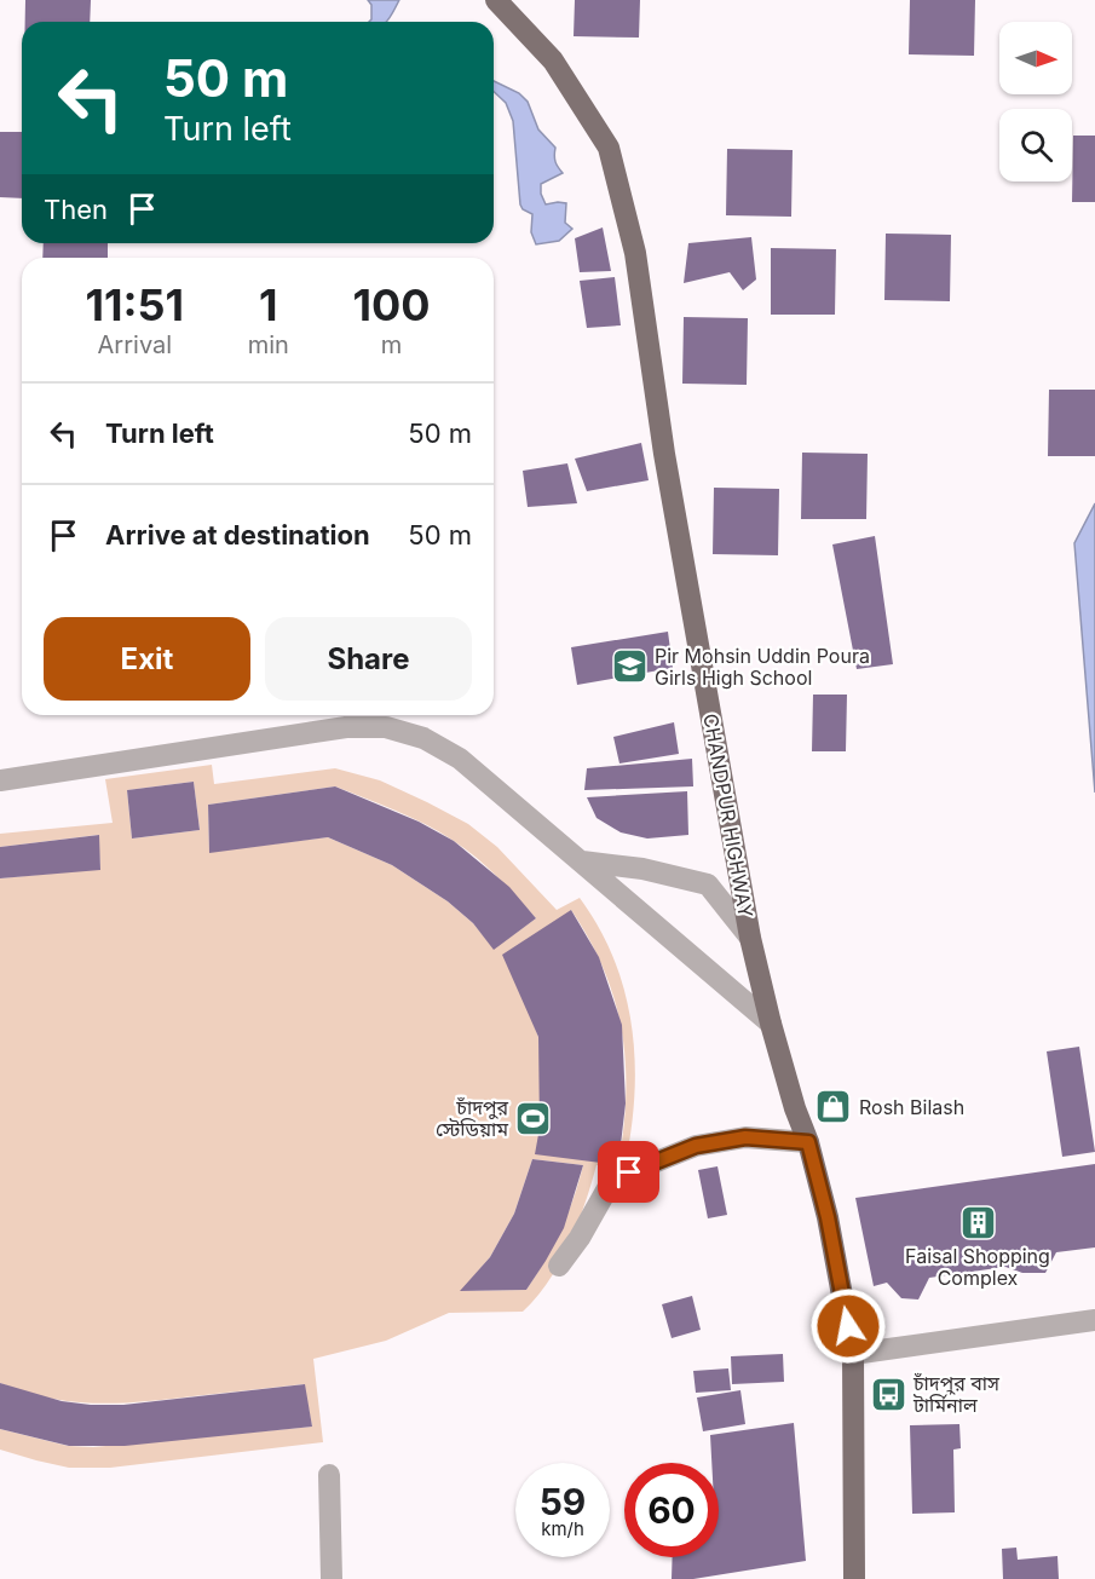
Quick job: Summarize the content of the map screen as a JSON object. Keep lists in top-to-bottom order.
{
  "streets": {
    "main road": ["CHANDPUR HIGHWAY"]
  },
  "places": {
    "school or university": ["Pir Mohsin Uddin Poura Girls High School"],
    "shop": ["Rosh Bilash"],
    "sports": ["চাঁদপুর স্টেডিয়াম"],
    "building": ["Faisal Shopping Complex"],
    "bus stop": ["চাঁদপুর বাস টার্মিনাল"]
  },
  "north": "right",
  "page": {
    "turn": ["50 m", "Turn left"],
    "then": "Then",
    "eta": [
      "11:51",
      "Arrival",
      "1",
      "min",
      "100",
      "m"
    ],
    "list": [
      {
        "name": "Turn left",
        "value": "50 m"
      },
      {
        "name": "Arrive at destination",
        "value": "50 m"
      }
    ],
    "buttons": ["Exit", "Share"],
    "speed": "59 km/h",
    "limit": "60"
  }
}
